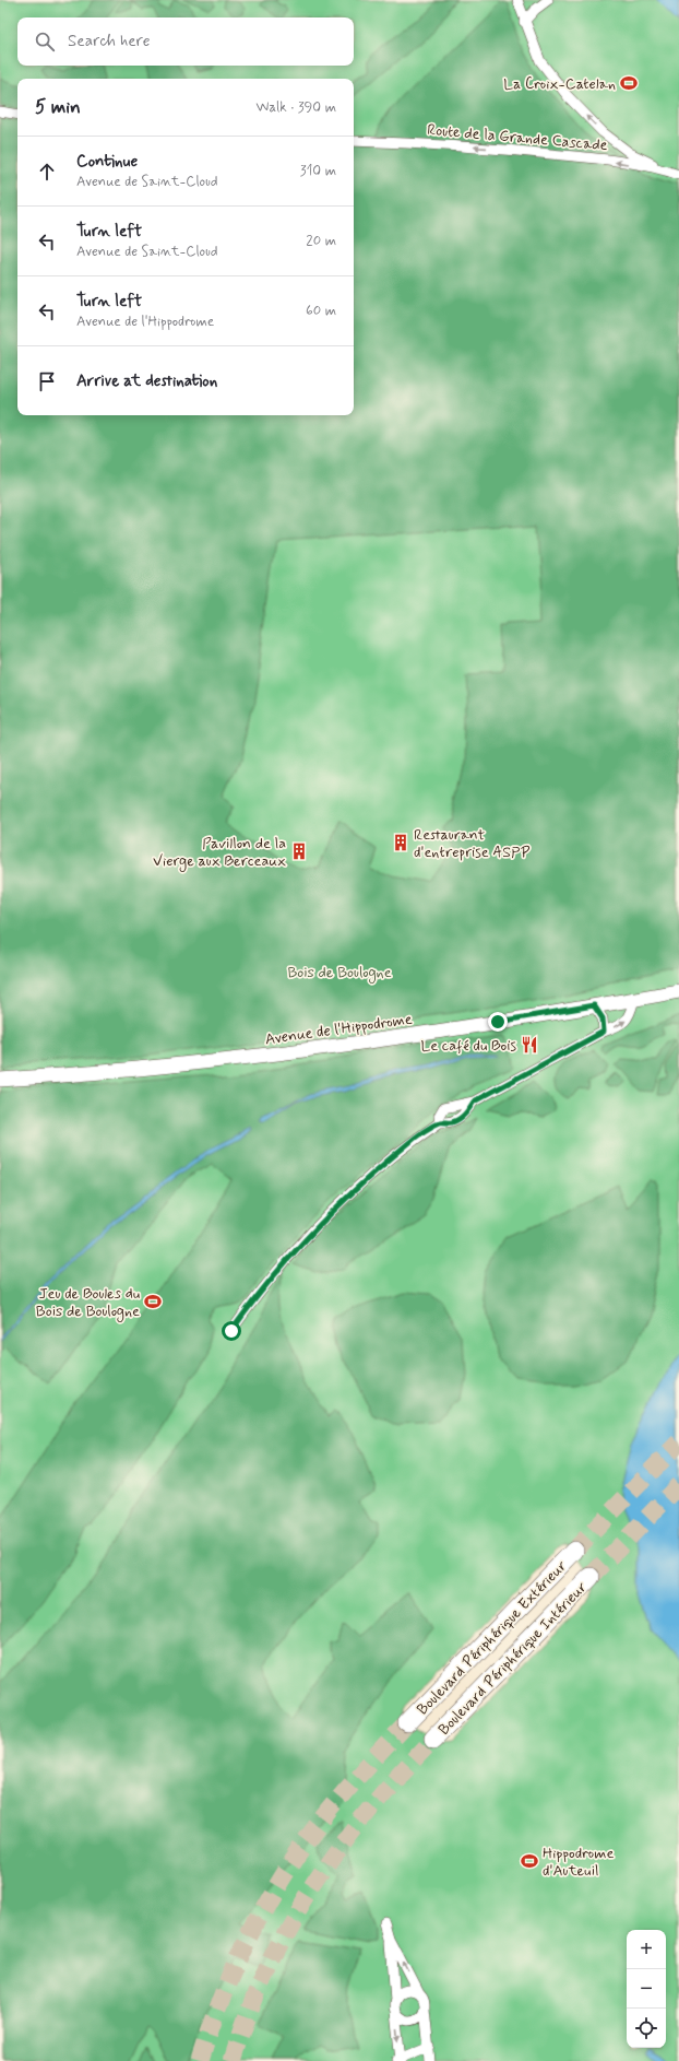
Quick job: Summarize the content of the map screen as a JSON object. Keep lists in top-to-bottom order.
{
  "streets": {
    "highway": ["Boulevard Périphérique Extérieur", "Boulevard Périphérique Intérieur"],
    "main road": ["Avenue de l'Hippodrome"],
    "street": ["Route de la Grande Cascade"]
  },
  "one_way": ["Route de la Grande Cascade"],
  "parks": ["Bois de Boulogne"],
  "places": {
    "sports": ["La Croix-Catelan", "Jeu de Boules du Bois de Boulogne", "Hippodrome d'Auteuil"],
    "building": ["Restaurant d'entreprise ASPP", "Pavillon de la Vierge aux Berceaux"],
    "restaurant": ["Le café du Bois"]
  },
  "page": {
    "search": "Search here",
    "heading": ["5 min", "Walk · 390 m"],
    "list": [
      ["Continue", "Avenue de Saint-Cloud", "310 m"],
      ["Turn left", "Avenue de Saint-Cloud", "20 m"],
      ["Turn left", "Avenue de l'Hippodrome", "60 m"],
      "Arrive at destination"
    ],
    "map_buttons": ["+", "−"]
  }
}
